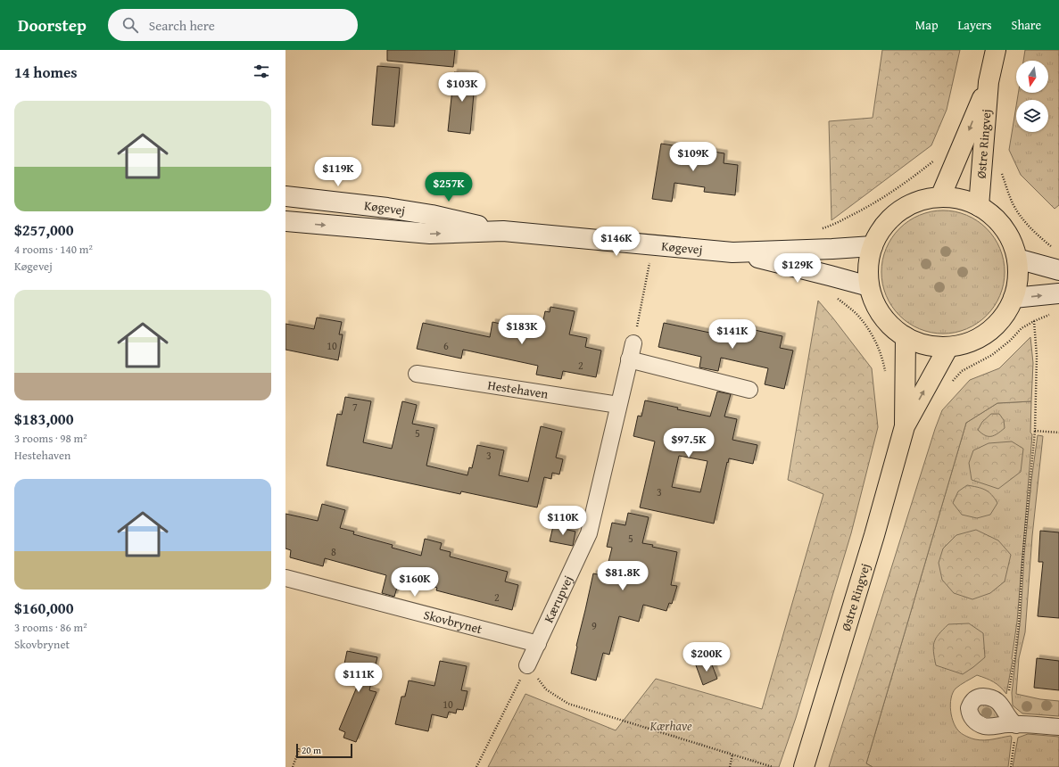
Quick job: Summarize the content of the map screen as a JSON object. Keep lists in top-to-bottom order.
{
  "streets": {
    "main road": ["Østre Ringvej", "Køgevej"],
    "street": ["Hestehaven", "Kærupvej", "Skovbrynet"]
  },
  "crossings": [
    ["Hestehaven", "Kærupvej"],
    ["Kærupvej", "Skovbrynet"]
  ],
  "parks": ["Kærhave"],
  "house_numbers": [
    "10",
    "6",
    "2",
    "7",
    "5",
    "3",
    "3",
    "5",
    "8",
    "2",
    "9",
    "10"
  ],
  "scale_bar": "20 m",
  "north": "bottom",
  "page": {
    "header": "Doorstep",
    "search": "Search here",
    "nav": ["Map", "Layers", "Share"],
    "heading": "14 homes",
    "price": [
      "$103K",
      "$109K",
      "$119K",
      "$257K",
      "$146K",
      "$129K",
      "$183K",
      "$141K",
      "$97.5K",
      "$110K",
      "$81.8K",
      "$160K",
      "$200K",
      "$111K"
    ],
    "list": [
      {
        "name": "$257,000",
        "note": "4 rooms · 140 m² · Køgevej"
      },
      {
        "name": "$183,000",
        "note": "3 rooms · 98 m² · Hestehaven"
      },
      {
        "name": "$160,000",
        "note": "3 rooms · 86 m² · Skovbrynet"
      }
    ],
    "scale": "20 m"
  }
}
